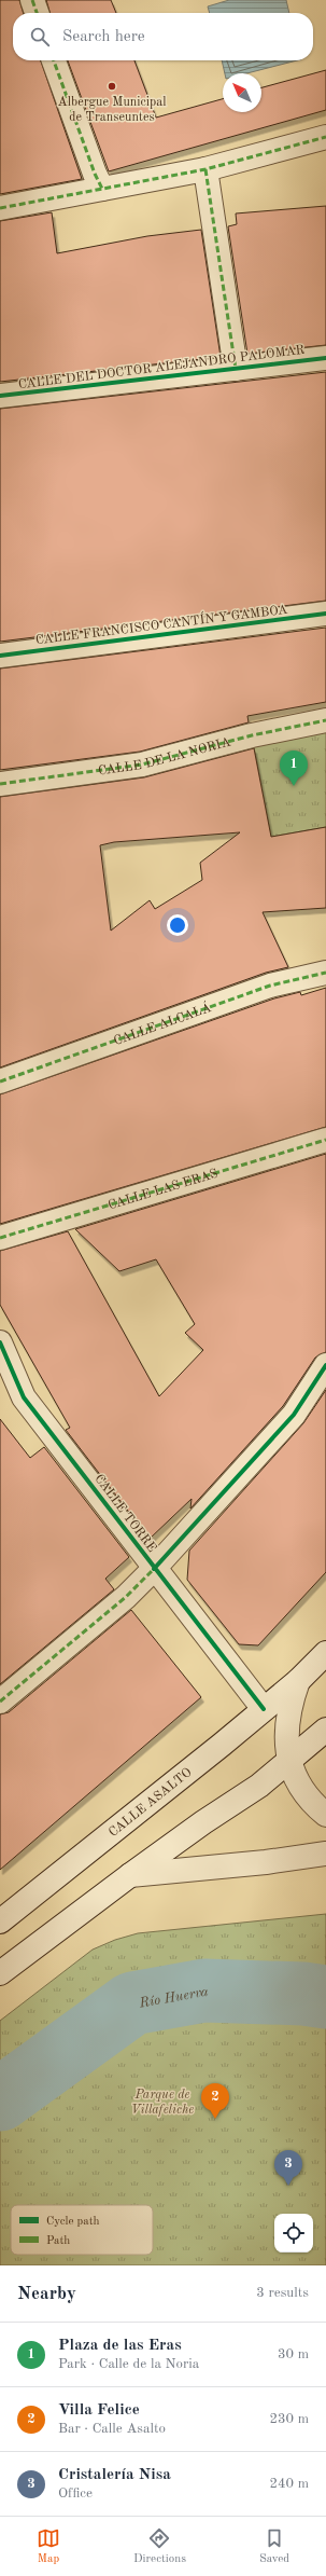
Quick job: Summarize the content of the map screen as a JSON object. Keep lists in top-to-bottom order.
{
  "streets": {
    "street": [
      "CALLE DEL DOCTOR ALEJANDRO PALOMAR",
      "CALLE FRANCISCO CANTÍN Y GAMBOA",
      "CALLE DE LA NORIA",
      "CALLE ALCALÁ",
      "CALLE LAS ERAS",
      "CALLE TORRE",
      "CALLE ASALTO"
    ]
  },
  "crossings": [
    ["CALLE TORRE", "CALLE ASALTO"]
  ],
  "water": ["Río Huerva"],
  "parks": ["Parque de Villafeliche"],
  "places": ["Albergue Municipal de Transeuntes"],
  "legend": ["Cycle path", "Path"],
  "north": "top left",
  "page": {
    "search": "Search here",
    "pins": ["1", "2", "3"],
    "heading": ["Nearby", "3 results"],
    "list": [
      {
        "mark": "1",
        "name": "Plaza de las Eras",
        "note": "Park · Calle de la Noria",
        "value": "30 m"
      },
      {
        "mark": "2",
        "name": "Villa Felice",
        "note": "Bar · Calle Asalto",
        "value": "230 m"
      },
      {
        "mark": "3",
        "name": "Cristalería Nisa",
        "note": "Office",
        "value": "240 m"
      }
    ],
    "nav": ["Map", "Directions", "Saved"]
  }
}
